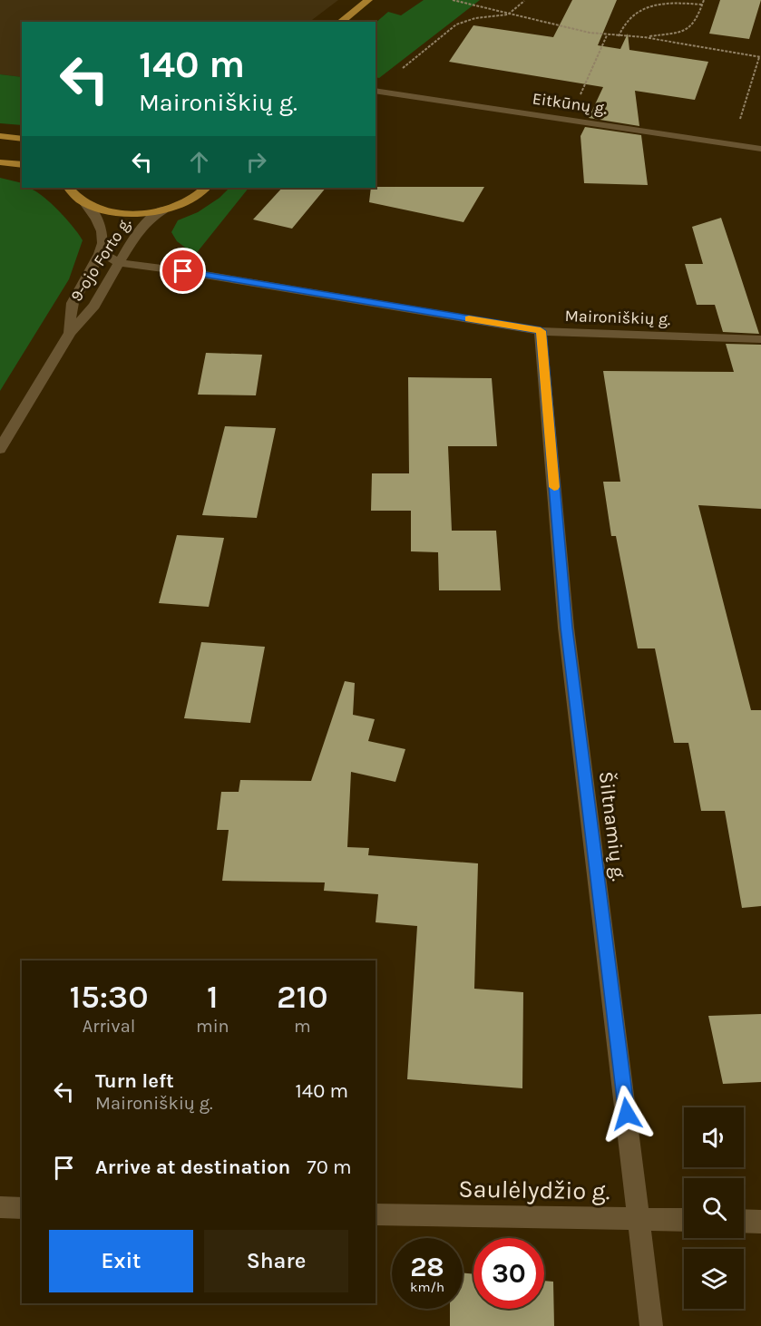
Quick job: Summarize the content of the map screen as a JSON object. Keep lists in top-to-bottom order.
{
  "streets": {
    "street": [
      "Eitkūnų g.",
      "9-ojo Forto g.",
      "Maironiškių g.",
      "Šiltnamių g.",
      "Saulėlydžio g."
    ]
  },
  "crossings": [
    ["9-ojo Forto g.", "Maironiškių g."],
    ["Maironiškių g.", "Šiltnamių g."],
    ["Šiltnamių g.", "Saulėlydžio g."]
  ],
  "page": {
    "turn": ["140 m", "Maironiškių g."],
    "eta": [
      "15:30",
      "Arrival",
      "1",
      "min",
      "210",
      "m"
    ],
    "list": [
      {
        "name": "Turn left",
        "note": "Maironiškių g.",
        "value": "140 m"
      },
      {
        "name": "Arrive at destination",
        "value": "70 m"
      }
    ],
    "buttons": ["Exit", "Share"],
    "speed": "28 km/h",
    "limit": "30"
  }
}
